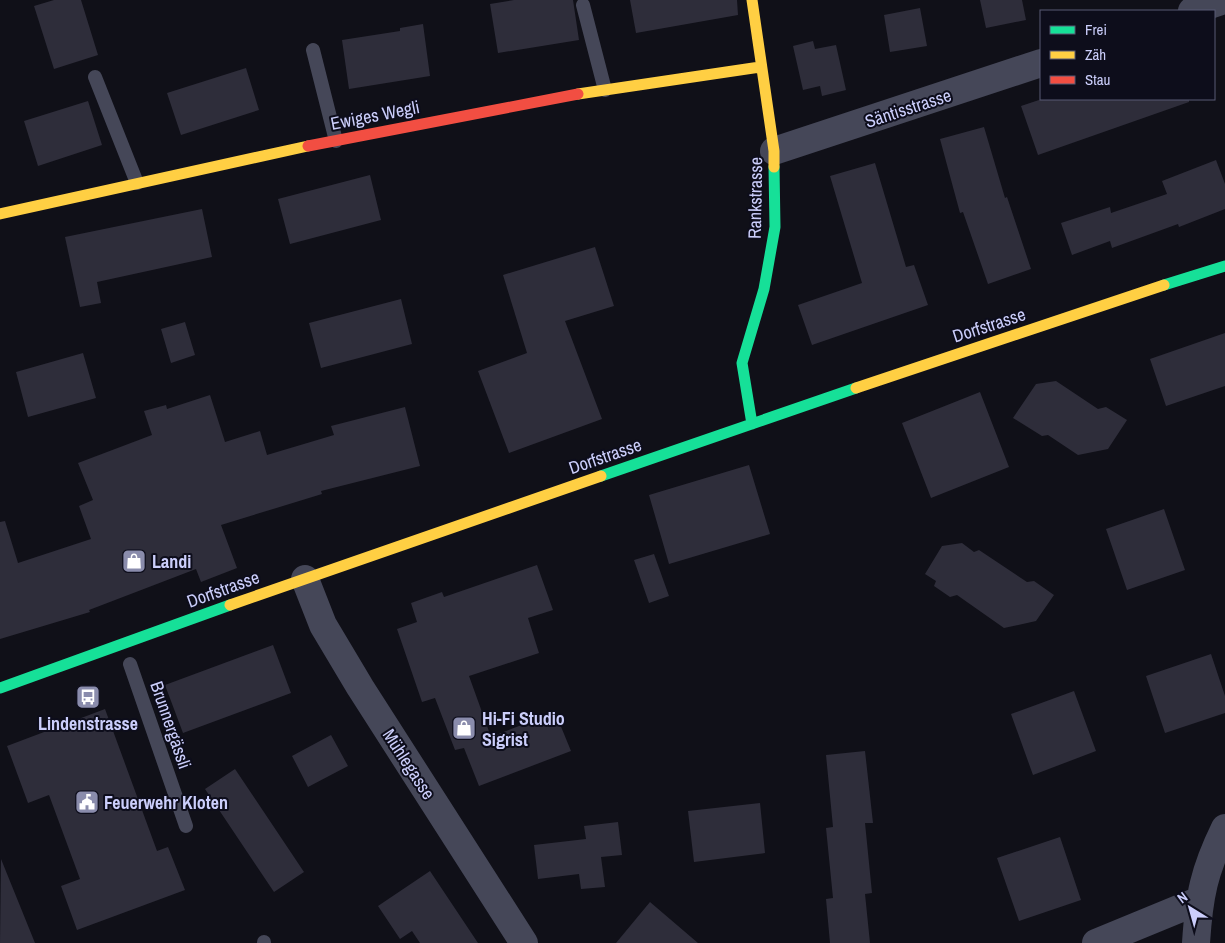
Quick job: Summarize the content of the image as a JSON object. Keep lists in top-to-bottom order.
{
  "streets": {
    "main road": ["Ewiges Wegli", "Rankstrasse", "Dorfstrasse"],
    "street": ["Säntisstrasse", "Mühlegasse"],
    "lane": ["Brunnergässli"]
  },
  "crossings": [
    ["Säntisstrasse", "Rankstrasse"],
    ["Ewiges Wegli", "Rankstrasse"],
    ["Rankstrasse", "Dorfstrasse"],
    ["Dorfstrasse", "Mühlegasse"]
  ],
  "places": {
    "shop": ["Landi", "Hi-Fi Studio Sigrist"],
    "bus stop": ["Lindenstrasse"],
    "public building": ["Feuerwehr Kloten"]
  },
  "legend": ["Frei", "Zäh", "Stau"],
  "north": "top left"
}
